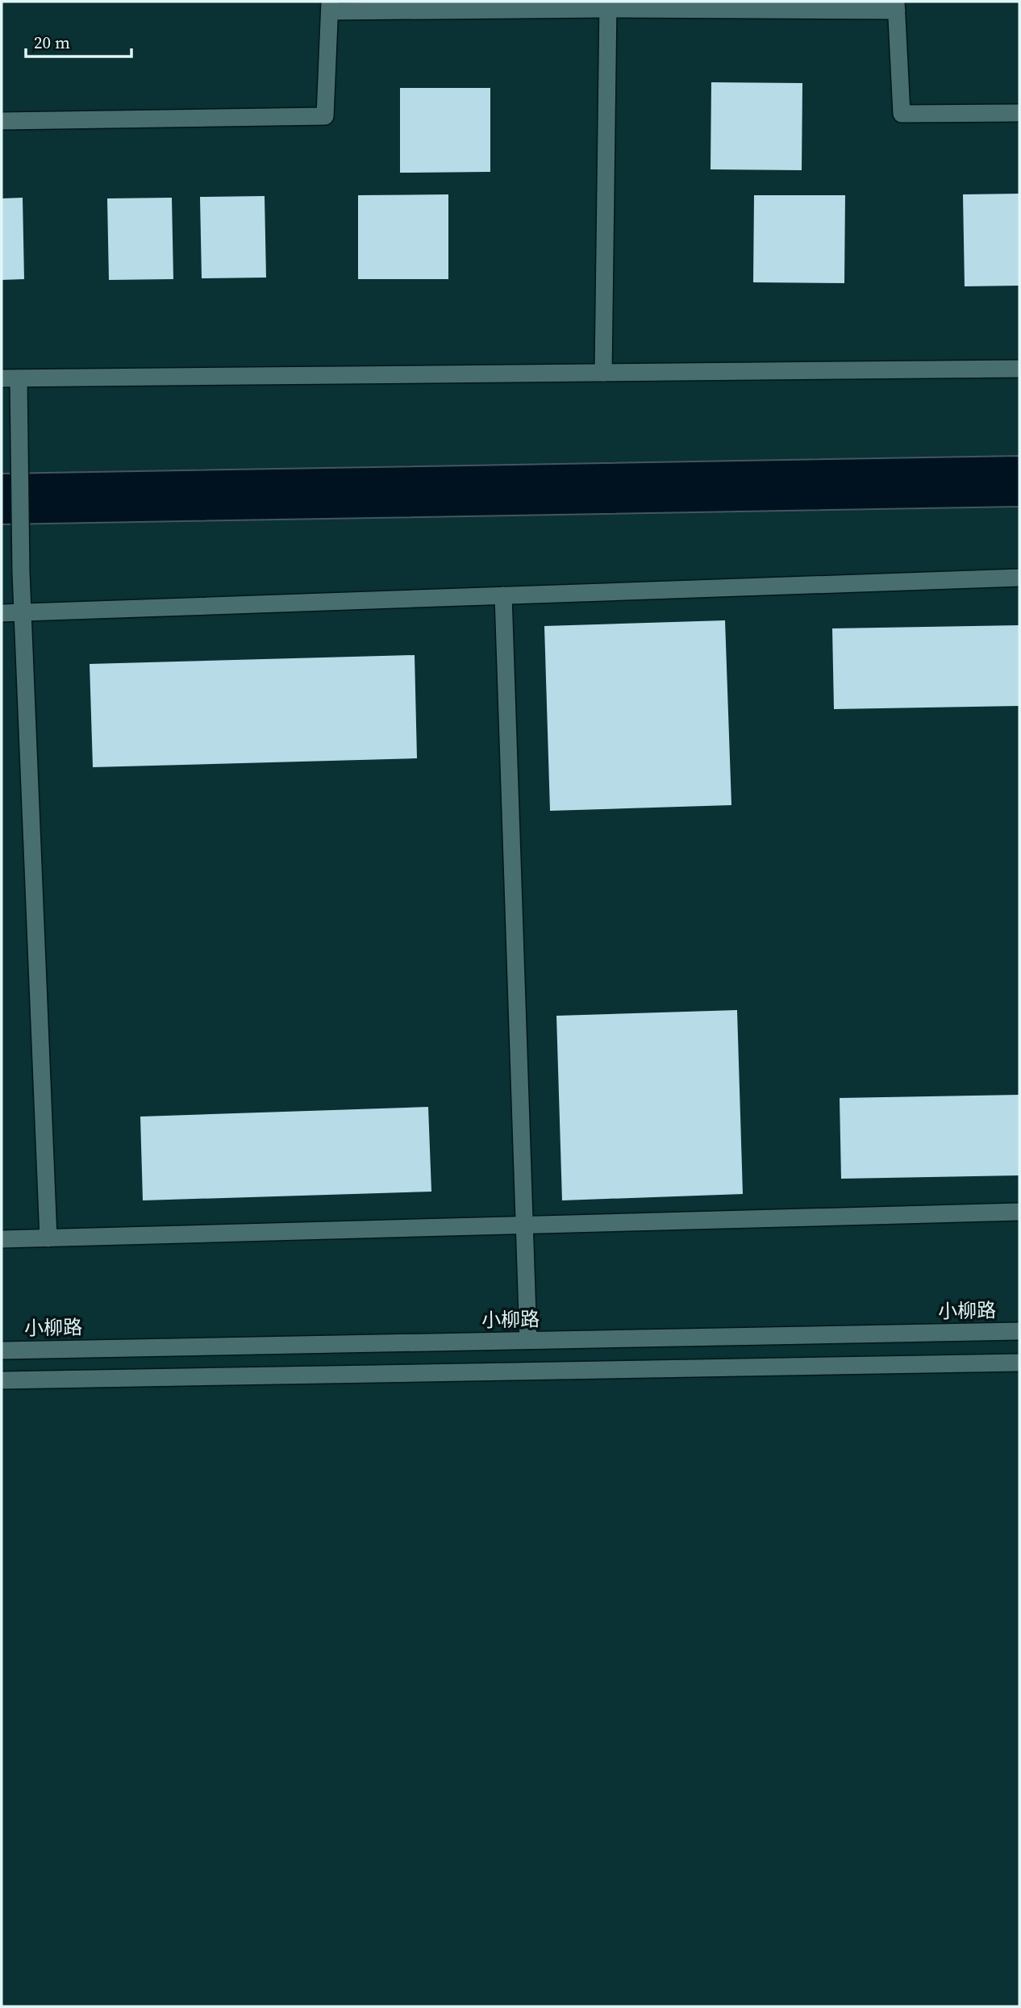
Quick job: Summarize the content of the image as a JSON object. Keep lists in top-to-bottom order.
{
  "streets": {
    "street": ["小柳路"]
  },
  "scale_bar": "20 m"
}
